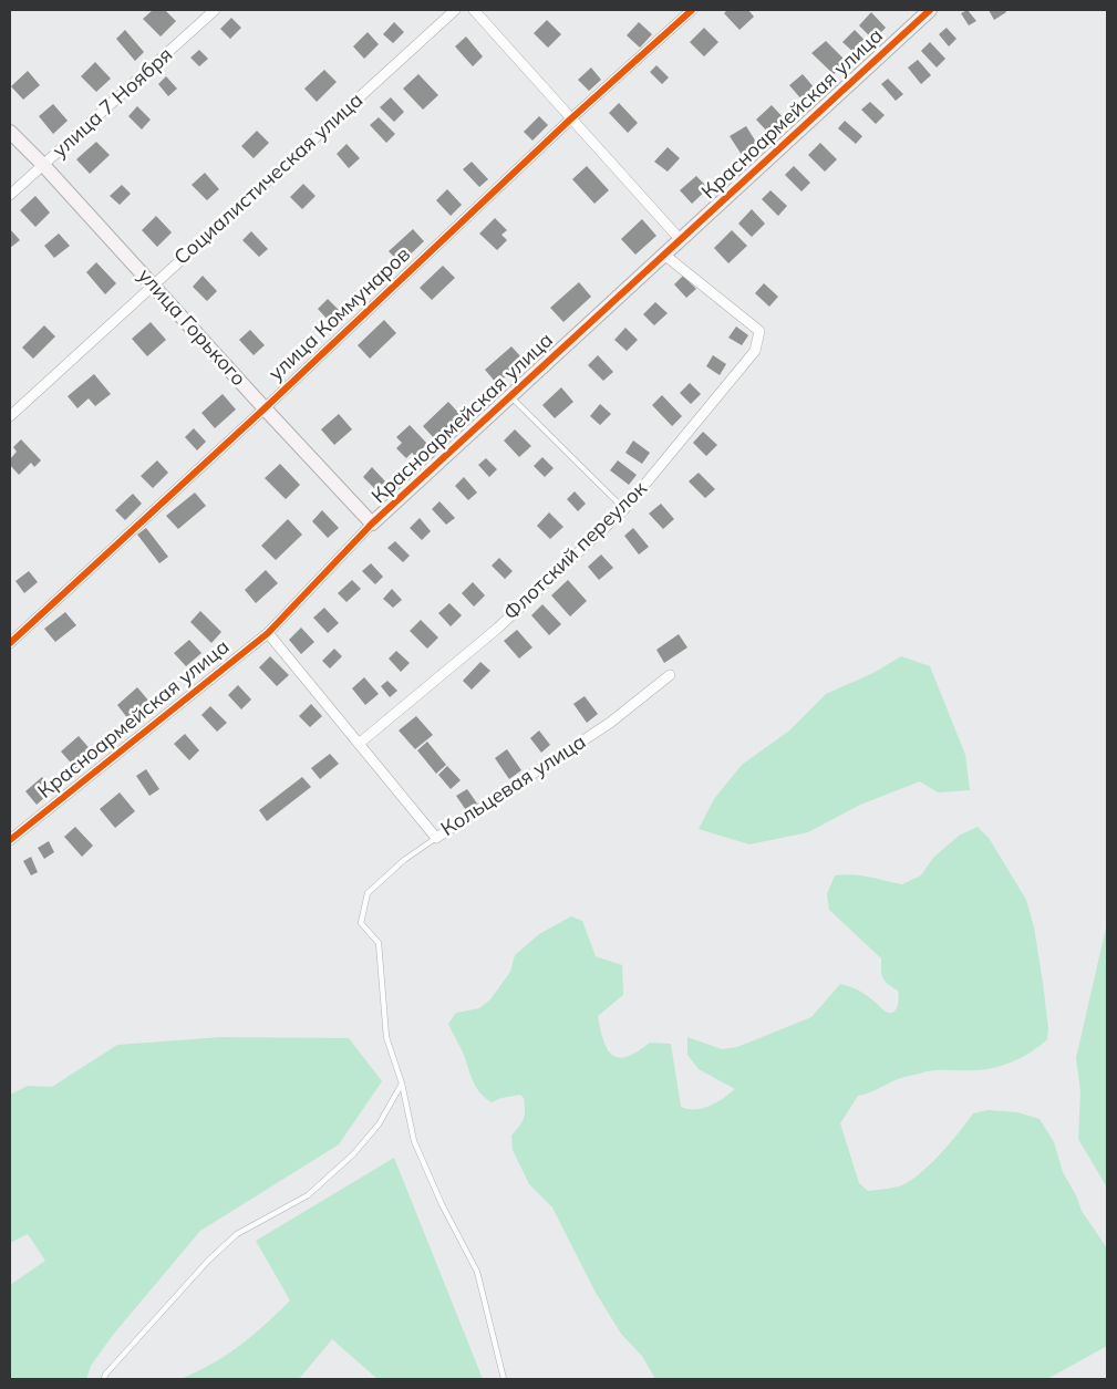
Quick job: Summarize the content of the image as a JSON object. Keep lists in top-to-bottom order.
{
  "streets": {
    "street": [
      "улица 7 Ноября",
      "Красноармейская улица",
      "Социалистическая улица",
      "улица Коммунаров",
      "улица Горького",
      "Флотский переулок",
      "Кольцевая улица"
    ]
  },
  "crossings": [
    ["улица 7 Ноября", "улица Горького"],
    ["Красноармейская улица", "улица Горького"],
    ["Красноармейская улица", "Флотский переулок"],
    ["Красноармейская улица", "Кольцевая улица"],
    ["Социалистическая улица", "улица Горького"],
    ["улица Коммунаров", "улица Горького"],
    ["Флотский переулок", "Кольцевая улица"]
  ]
}
